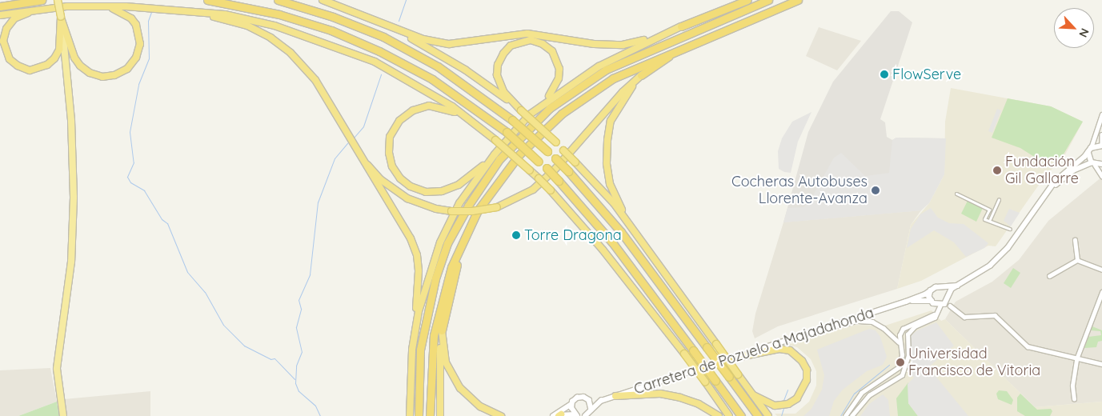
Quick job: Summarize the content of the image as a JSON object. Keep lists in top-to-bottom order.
{
  "streets": {
    "street": ["Carretera de Pozuelo a Majadahonda"]
  },
  "places": [
    "FlowServe",
    "Fundación Gil Gallarre",
    "Cocheras Autobuses Llorente-Avanza",
    "Torre Dragona",
    "Universidad Francisco de Vitoria"
  ],
  "north": "bottom right"
}
